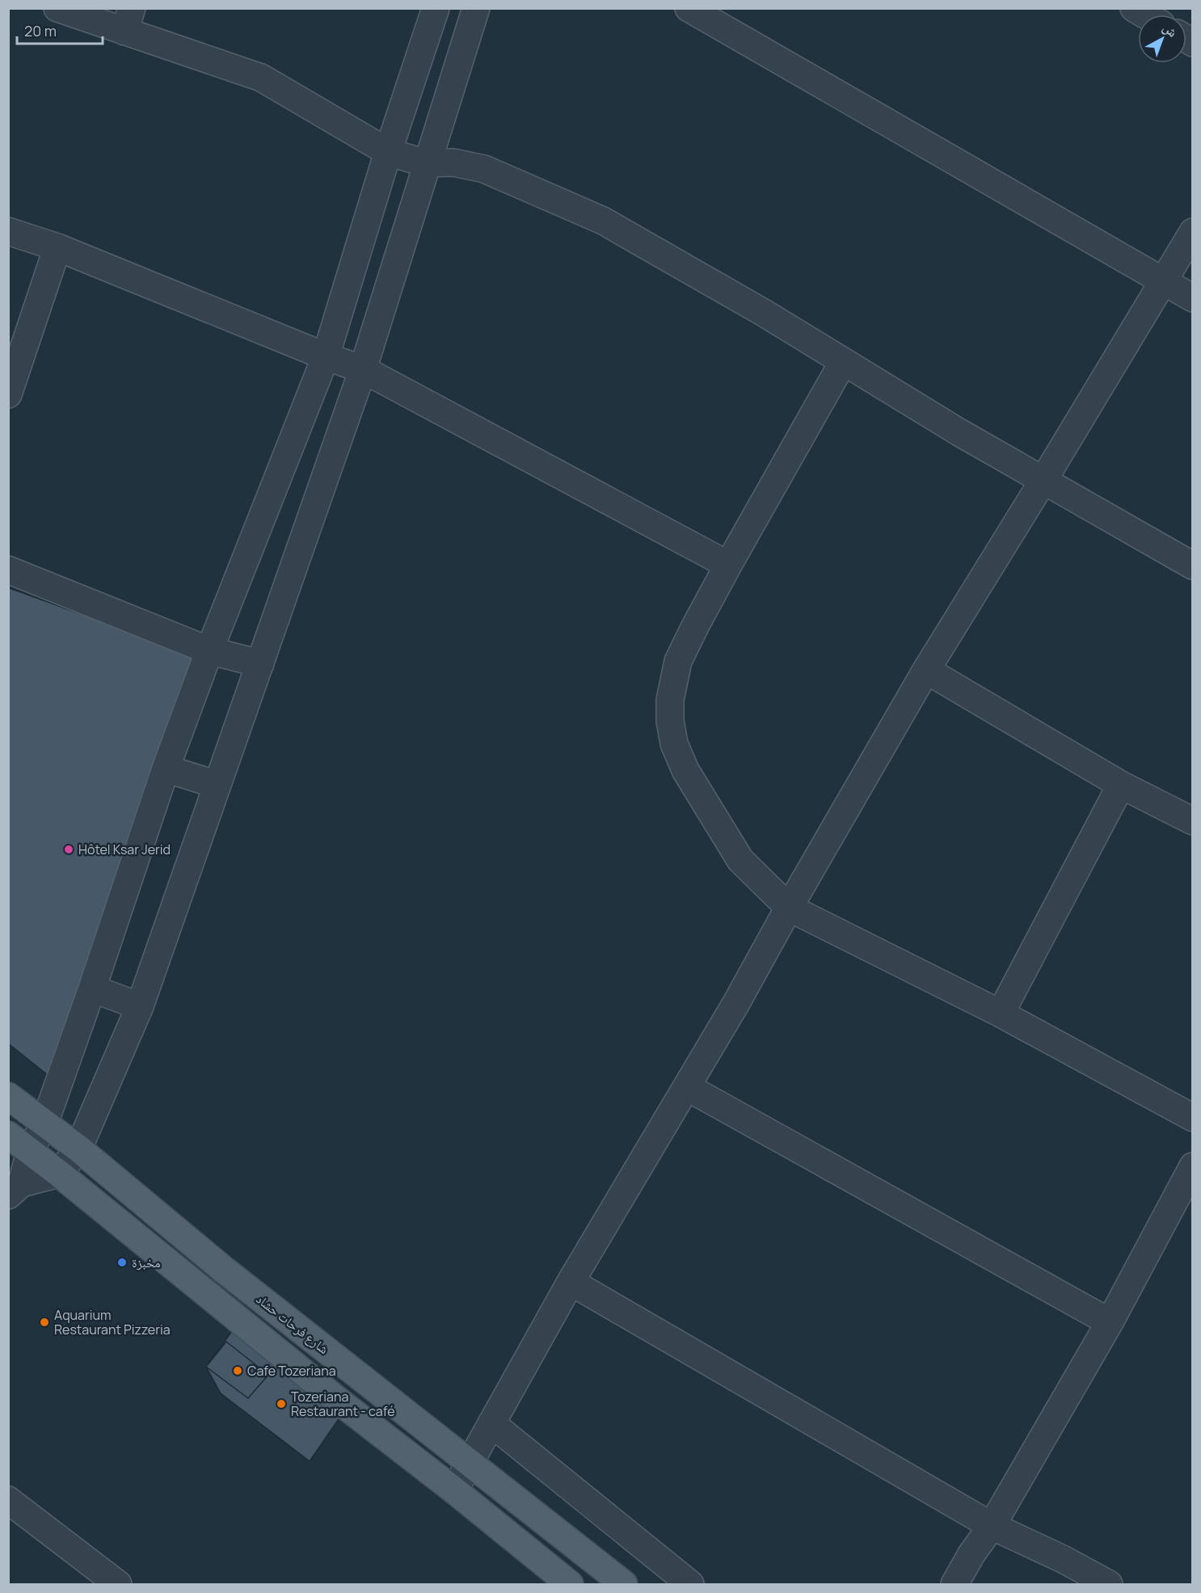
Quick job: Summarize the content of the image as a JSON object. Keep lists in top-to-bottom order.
{
  "streets": {
    "main road": ["شارع فرحات حشاد"]
  },
  "places": [
    "Hôtel Ksar Jerid",
    "مخبزة",
    "Aquarium Restaurant Pizzeria",
    "Cafe Tozeriana",
    "Tozeriana Restaurant - café"
  ],
  "scale_bar": "20 m",
  "north": "top right"
}
